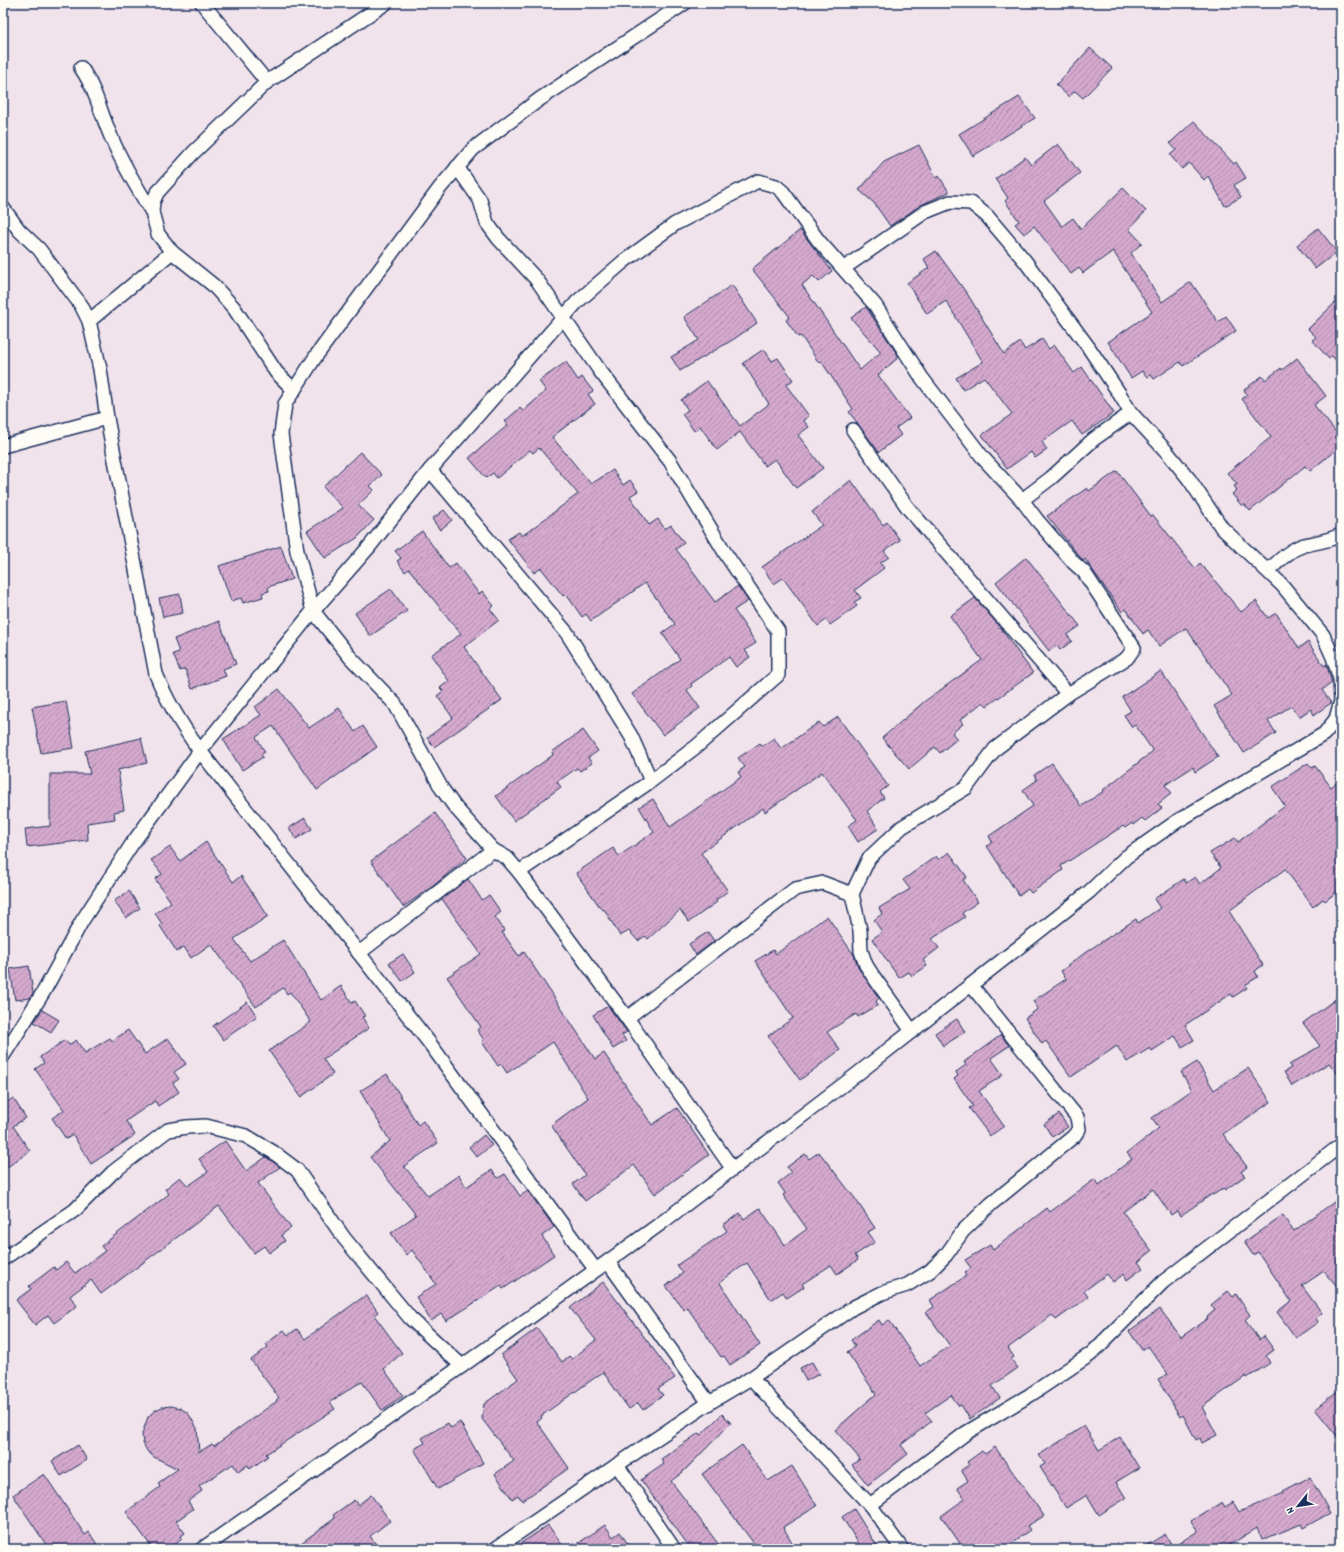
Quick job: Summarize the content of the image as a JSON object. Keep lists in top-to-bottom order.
{
  "north": "bottom left"
}
